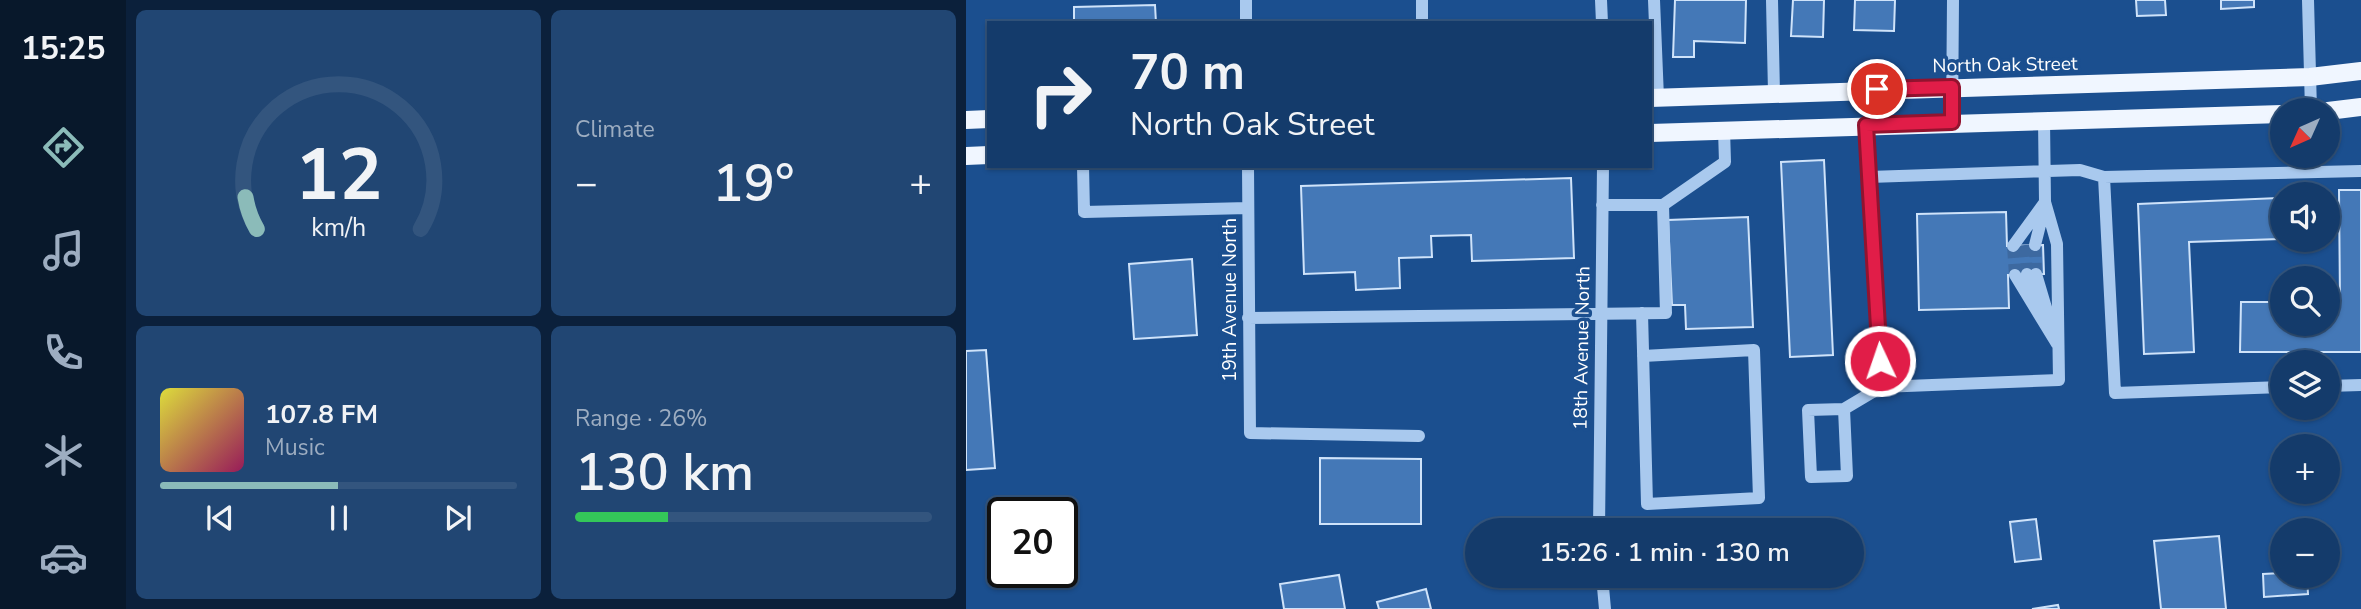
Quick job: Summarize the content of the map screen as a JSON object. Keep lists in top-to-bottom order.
{
  "streets": {
    "main road": ["North Oak Street"],
    "street": ["19th Avenue North", "18th Avenue North"]
  },
  "north": "bottom left",
  "page": {
    "tabs": "15:25",
    "tile": [
      "Climate",
      ["Range · 26%", "130 km"]
    ],
    "turn": ["70 m", "North Oak Street"],
    "map_buttons": ["+", "−"],
    "heat": ["−", "19°", "+"],
    "song": ["107.8 FM", "Music"],
    "limit": "20",
    "trip": "15:26 · 1 min · 130 m",
    "gauge": ["12", "km/h"]
  }
}
